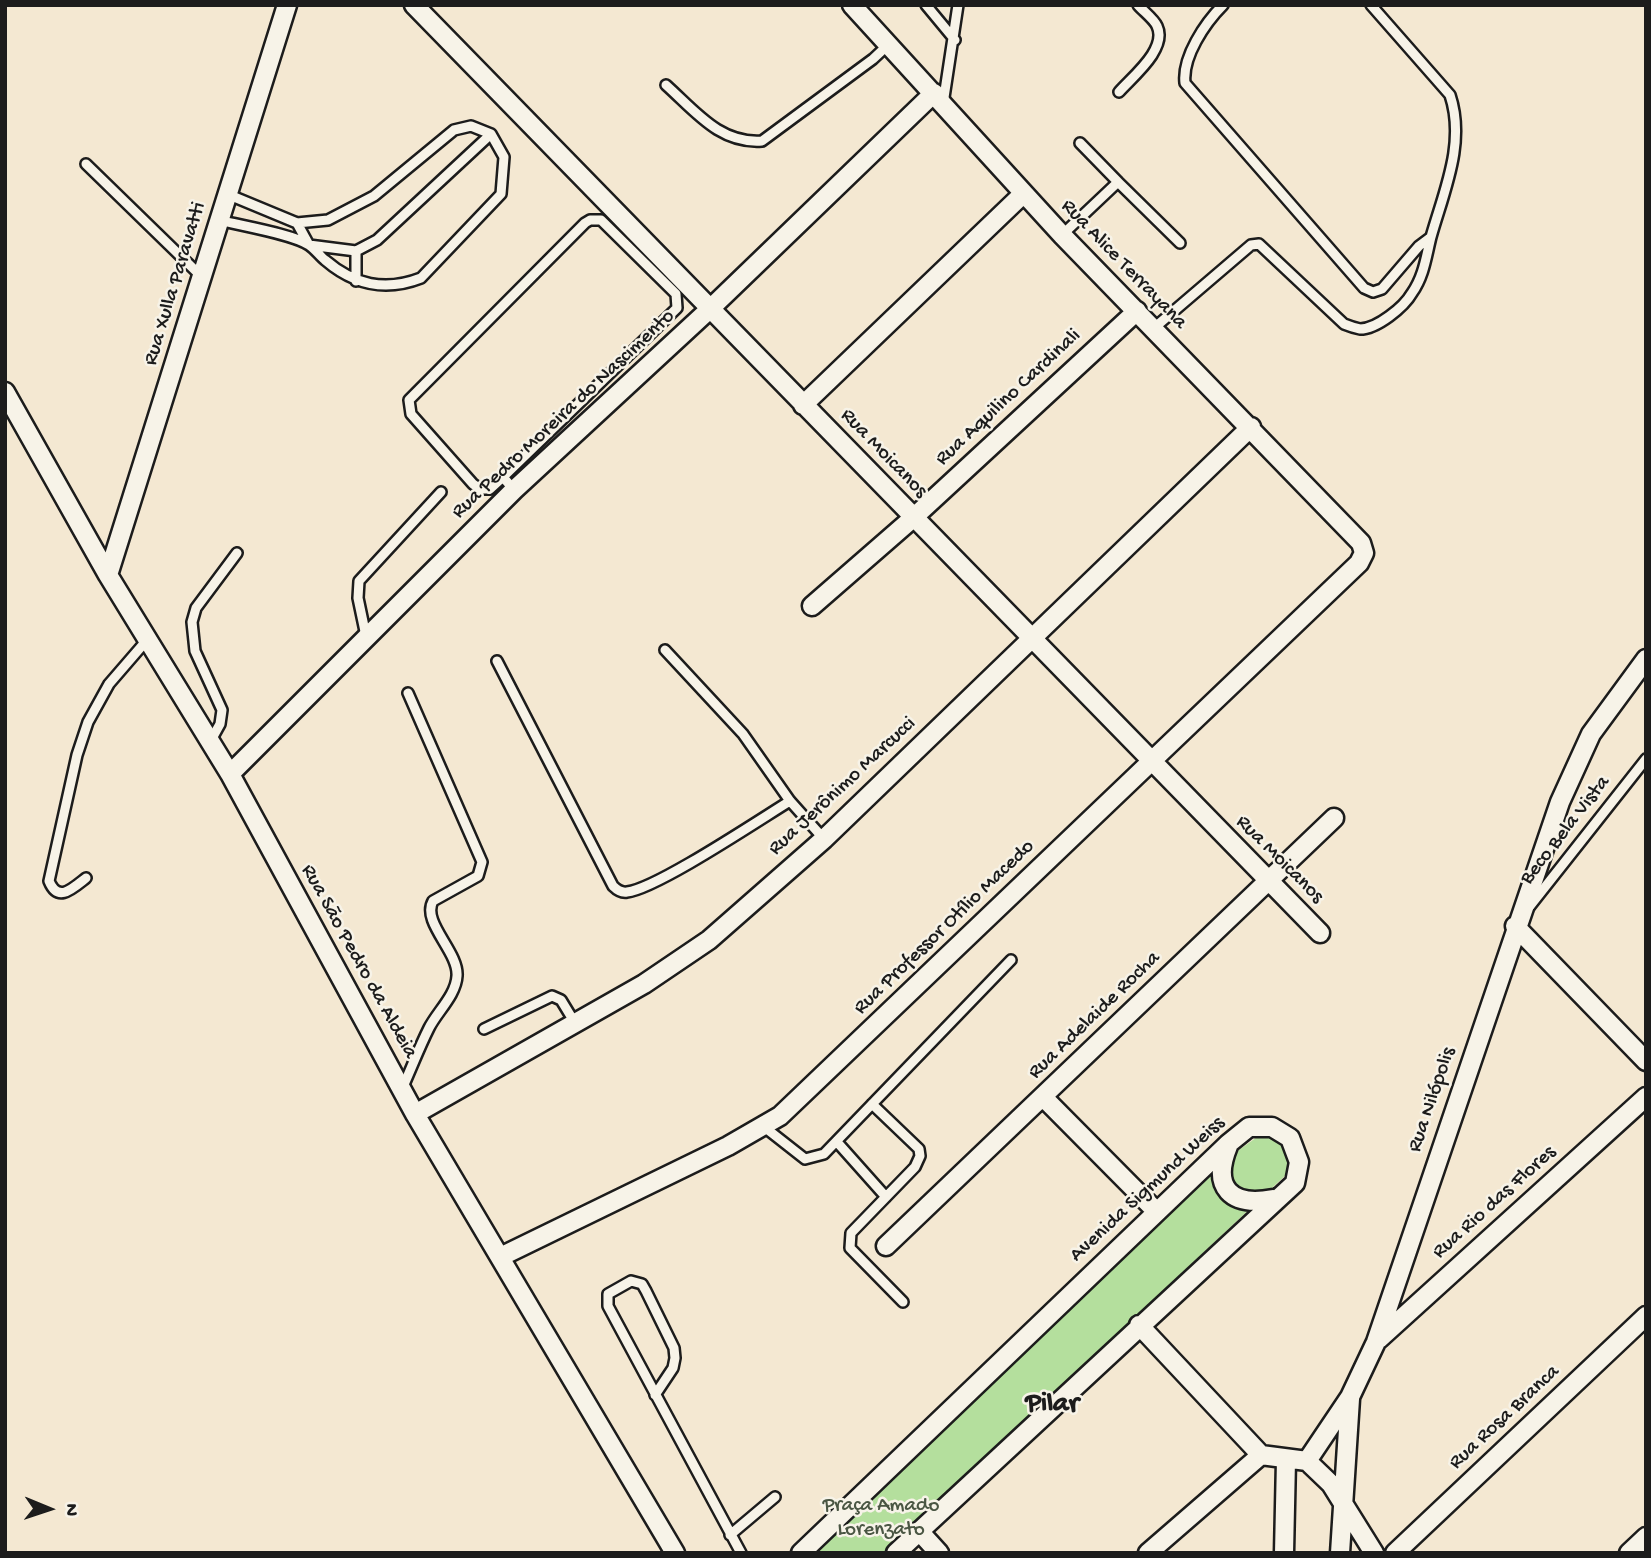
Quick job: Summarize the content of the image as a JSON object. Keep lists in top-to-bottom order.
{
  "streets": {
    "street": [
      "Rua Alice Terrayana",
      "Rua Xulla Paravatti",
      "Rua Aquilino Cardinali",
      "Rua Pedro Moreira do Nascimento",
      "Rua Moicanos",
      "Rua Jerônimo Marcucci",
      "Rua Professor Otílio Macedo",
      "Rua São Pedro da Aldeia",
      "Rua Adelaide Rocha",
      "Rua Nilópolis",
      "Avenida Sigmund Weiss",
      "Rua Rio das Flores",
      "Rua Rosa Branca"
    ],
    "lane": ["Beco Bela Vista"]
  },
  "crossings": [
    ["Rua Alice Terrayana", "Rua Aquilino Cardinali"],
    ["Rua Alice Terrayana", "Rua Pedro Moreira do Nascimento"],
    ["Rua Alice Terrayana", "Rua Jerônimo Marcucci"],
    ["Rua Alice Terrayana", "Rua Professor Otílio Macedo"],
    ["Rua Xulla Paravatti", "Rua São Pedro da Aldeia"],
    ["Rua Aquilino Cardinali", "Rua Moicanos"],
    ["Rua Pedro Moreira do Nascimento", "Rua Moicanos"],
    ["Rua Pedro Moreira do Nascimento", "Rua São Pedro da Aldeia"],
    ["Rua Moicanos", "Rua Jerônimo Marcucci"],
    ["Rua Moicanos", "Rua Professor Otílio Macedo"],
    ["Rua Moicanos", "Rua Adelaide Rocha"],
    ["Rua Jerônimo Marcucci", "Rua São Pedro da Aldeia"],
    ["Beco Bela Vista", "Rua Nilópolis"],
    ["Rua Professor Otílio Macedo", "Rua São Pedro da Aldeia"],
    ["Rua Nilópolis", "Rua Rio das Flores"]
  ],
  "districts": ["Pilar"],
  "parks": ["Praça Amado Lorenzato"],
  "north": "right"
}
